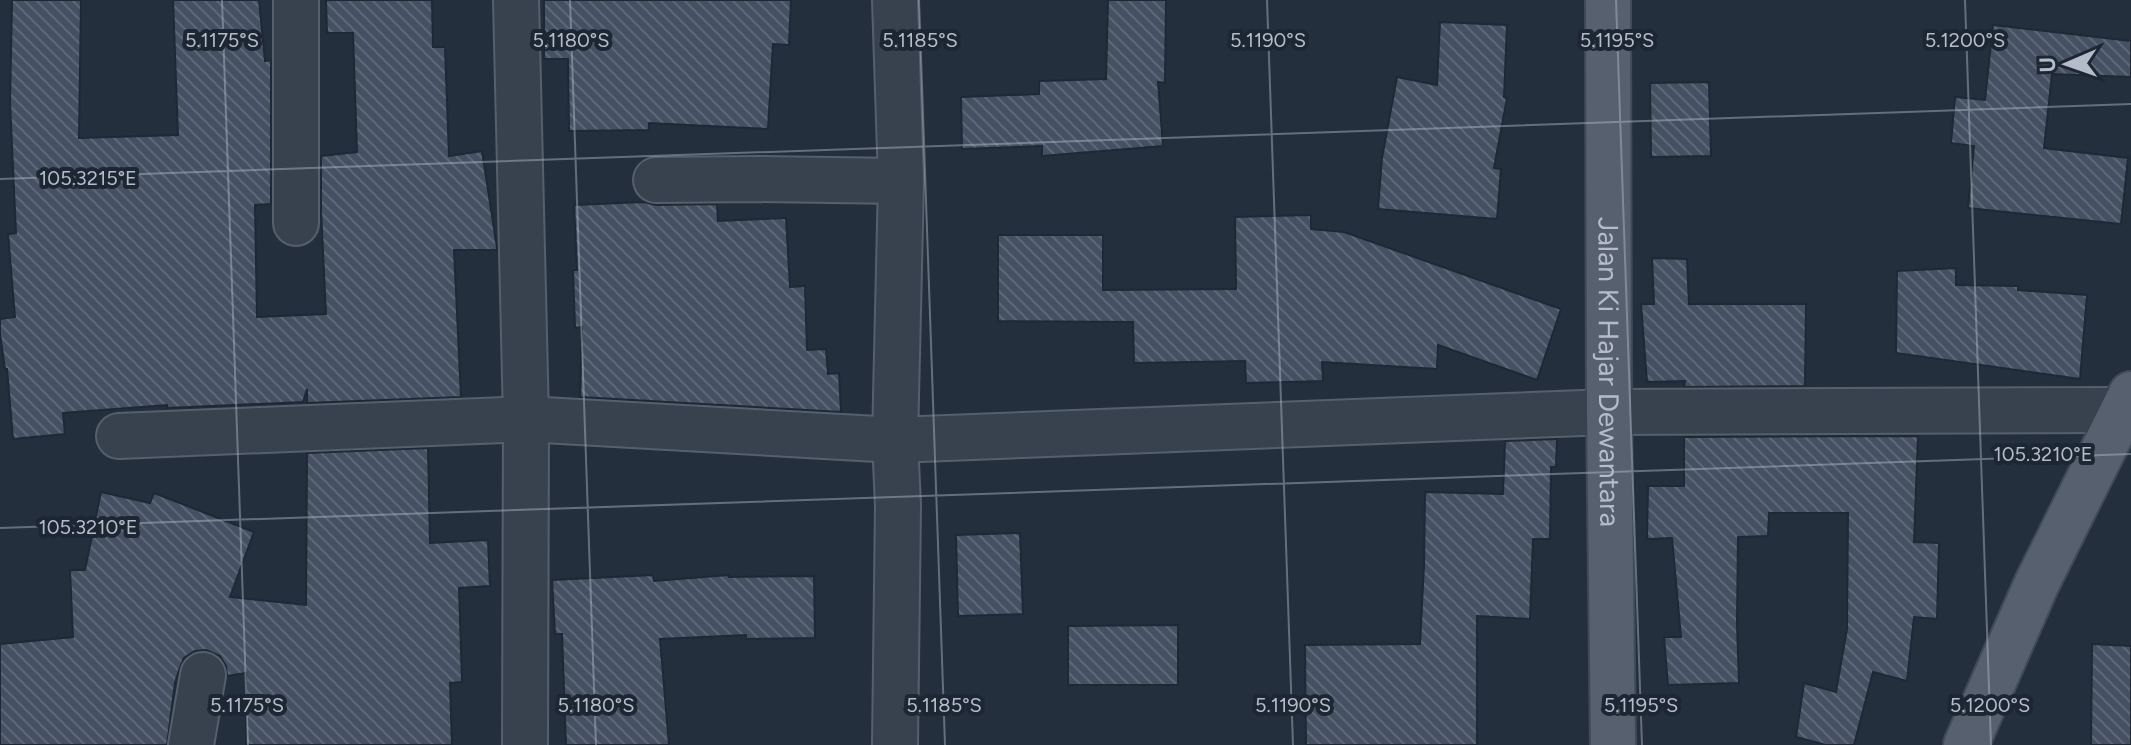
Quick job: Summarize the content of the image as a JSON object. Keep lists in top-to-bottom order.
{
  "streets": {
    "main road": ["Jalan Ki Hajar Dewantara"]
  },
  "north": "left",
  "coordinates": [
    "5.1175°S",
    "5.1180°S",
    "5.1185°S",
    "5.1190°S",
    "5.1195°S",
    "5.1200°S",
    "105.3215°E",
    "105.3210°E"
  ]
}
